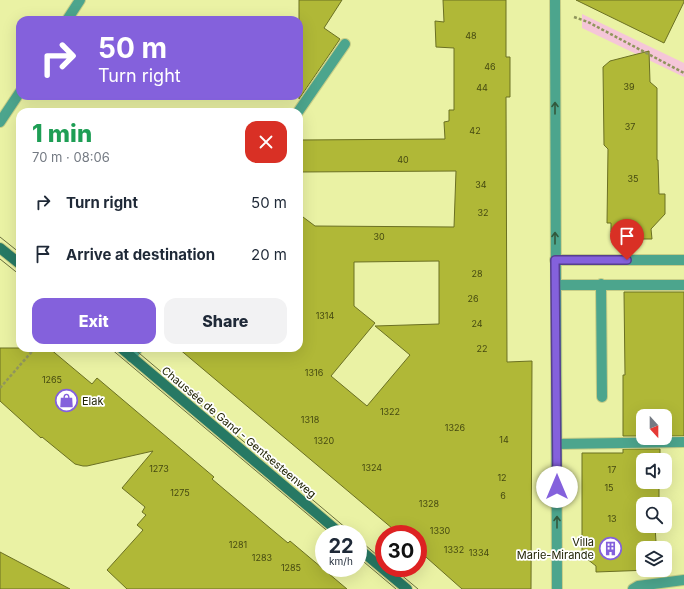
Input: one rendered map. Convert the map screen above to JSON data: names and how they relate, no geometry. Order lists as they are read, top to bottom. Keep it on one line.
{"streets":{"main road":["Chaussée de Gand - Gentsesteenweg"]},"places":{"shop":["Elak"],"building":["Villa Marie-Mirande"]},"house_numbers":["48","46","39","44","37","42","40","35","34","32","30","28","26","1314","24","22","1316","1265","1322","1318","1326","14","1320","1324","1273","17","12","15","1275","6","1328","13","1330","1281","1332","1334","1283","1285"],"north":"bottom","page":{"turn":["50 m","Turn right"],"heading":["1 min","70 m · 08:06"],"list":[{"name":"Turn right","value":"50 m"},{"name":"Arrive at destination","value":"20 m"}],"buttons":["Exit","Share"],"speed":"22 km/h","limit":"30"}}
